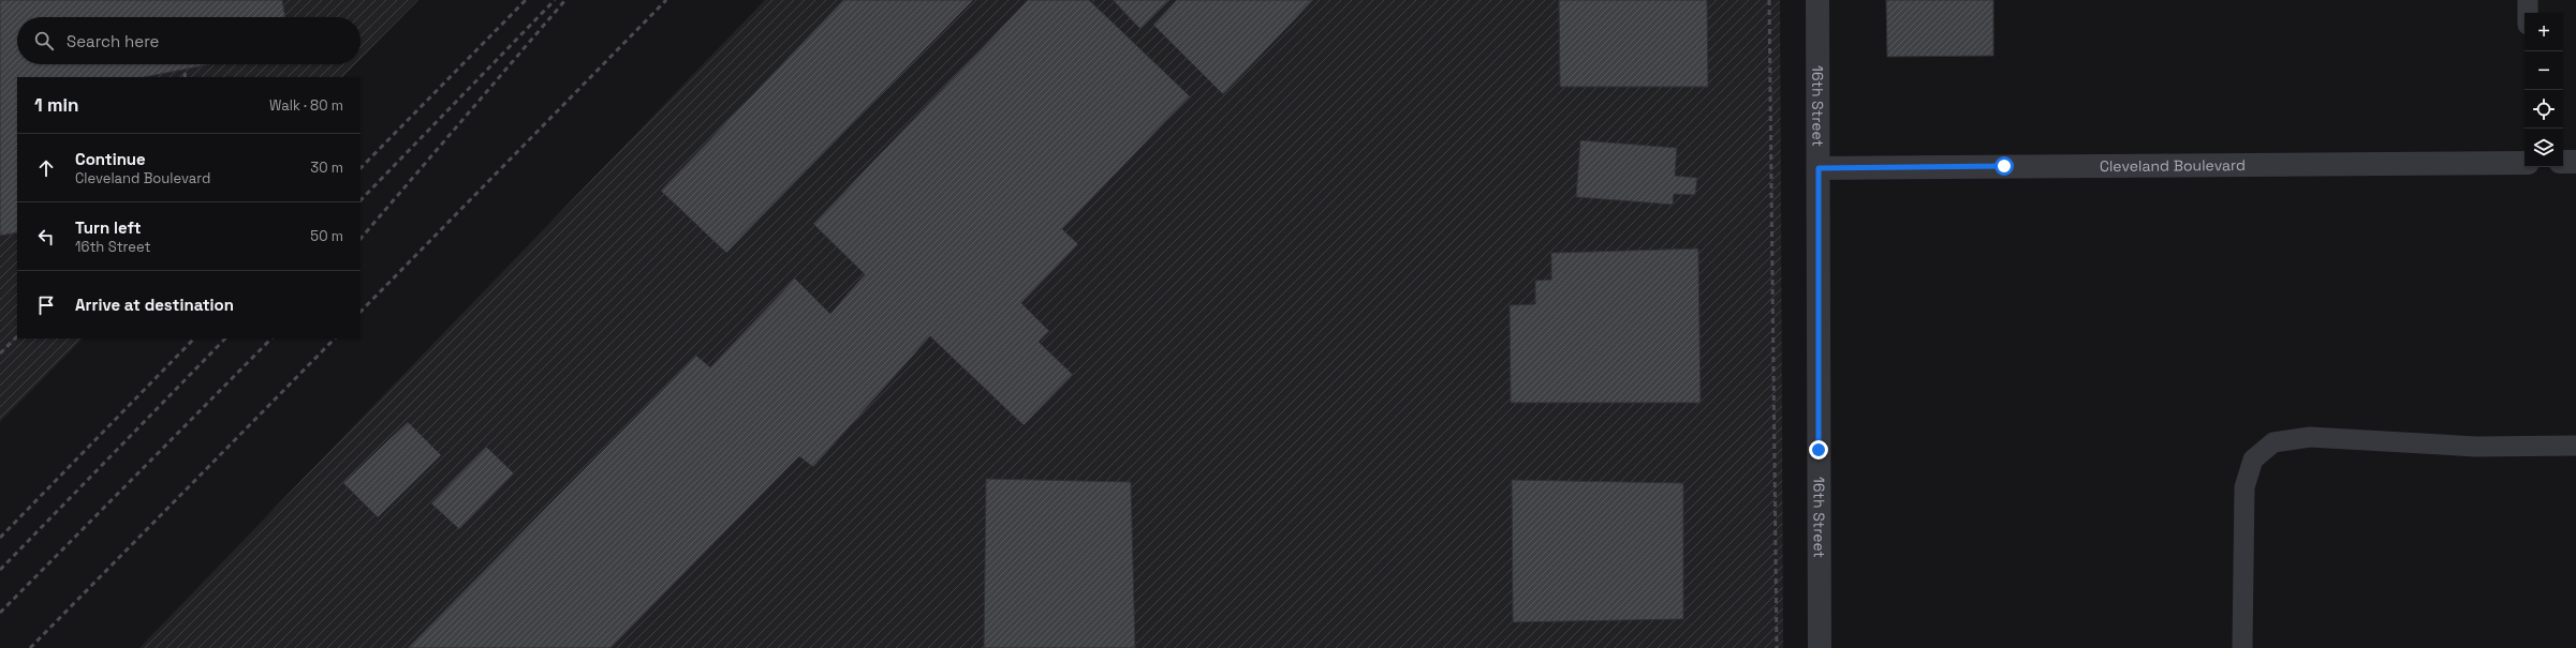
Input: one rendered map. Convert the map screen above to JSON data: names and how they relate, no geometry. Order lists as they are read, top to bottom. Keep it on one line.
{"streets":{"street":["16th Street","Cleveland Boulevard"]},"crossings":[["16th Street","Cleveland Boulevard"]],"page":{"map_buttons":["+","−"],"search":"Search here","heading":["1 min","Walk · 80 m"],"list":[["Continue","Cleveland Boulevard","30 m"],["Turn left","16th Street","50 m"],"Arrive at destination"]}}
